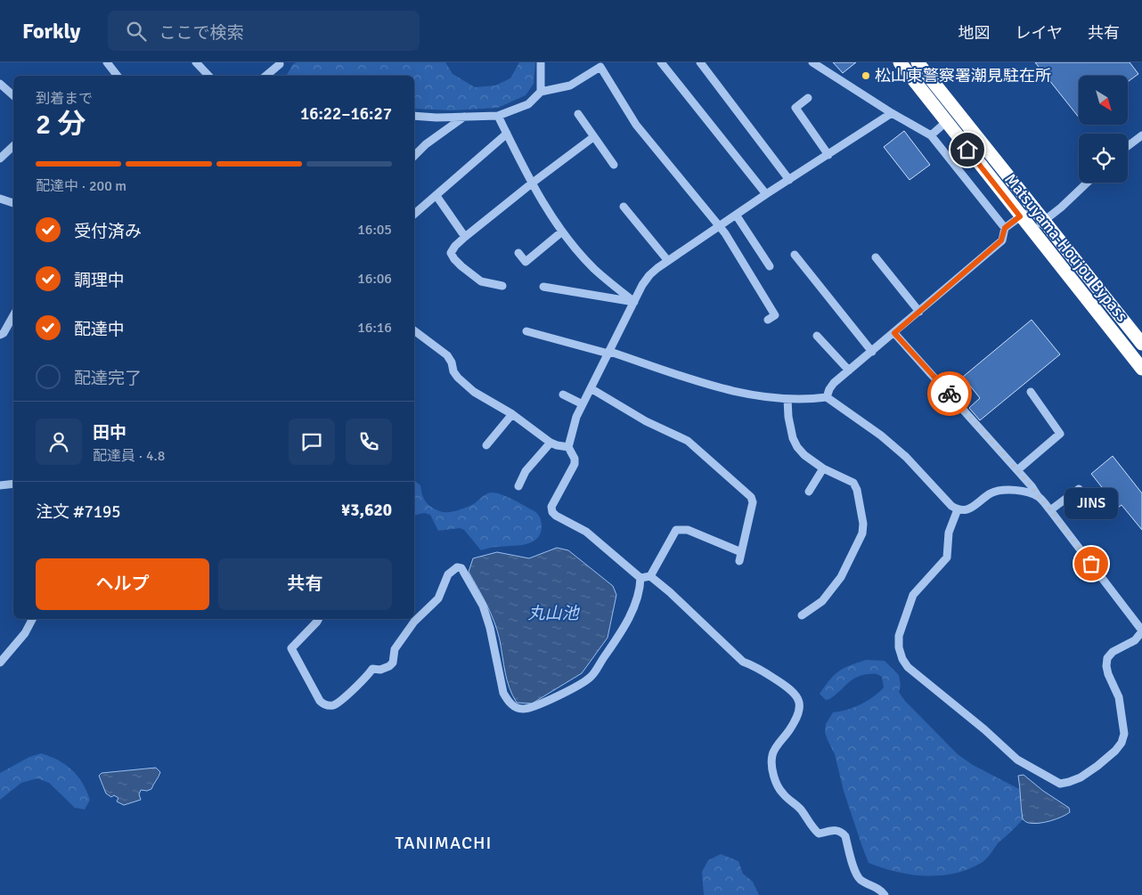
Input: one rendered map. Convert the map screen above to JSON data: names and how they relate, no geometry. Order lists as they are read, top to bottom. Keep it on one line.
{"streets":{"highway":["Matsuyama-Houjou Bypass"]},"districts":["TANIMACHI"],"water":["丸山池"],"places":["松山東警察署潮見駐在所","JINS"],"north":"bottom right","page":{"header":"Forkly","search":"ここで検索","nav":["地図","レイヤ","共有"],"heading":["2 分","到着まで","16:22–16:27"],"panel":["田中","配達員 · 4.8","注文 #7195","¥3,620"],"bar":"配達中 · 200 m","list":[["受付済み","16:05"],["調理中","16:06"],["配達中","16:16"],"配達完了"],"bubble":"JINS","buttons":["ヘルプ","共有"]}}
